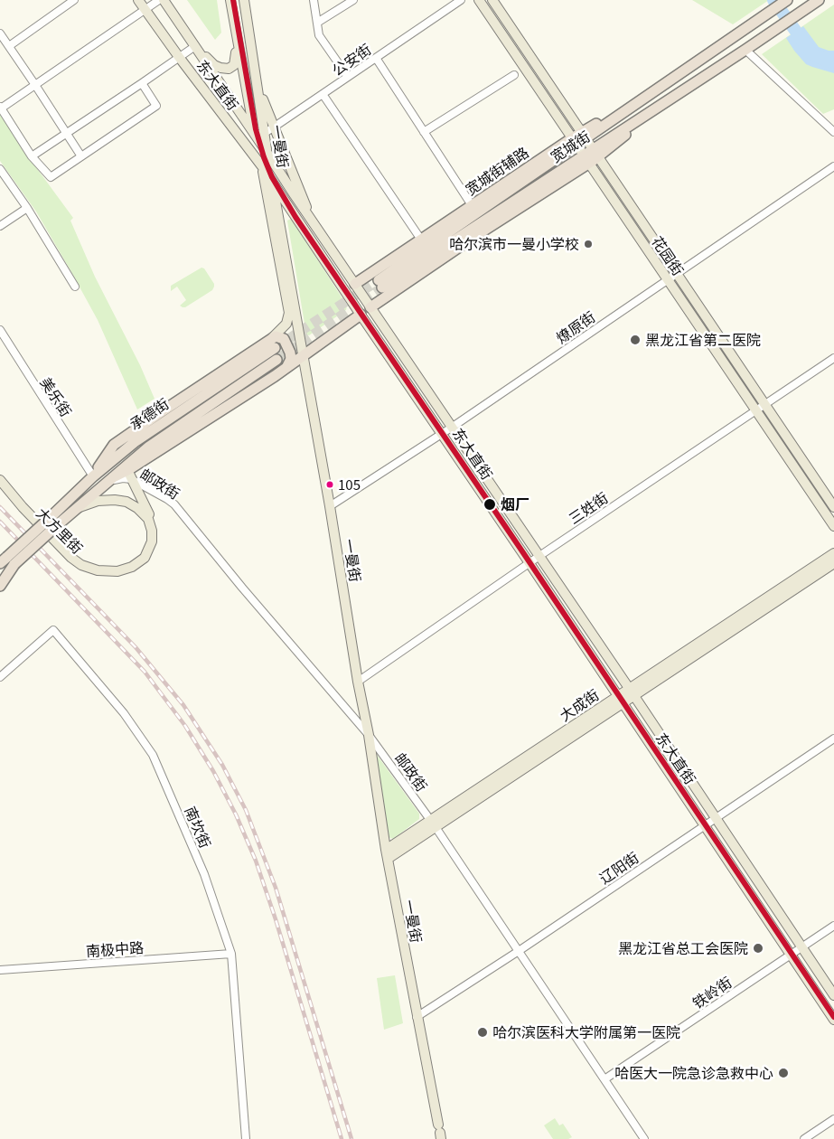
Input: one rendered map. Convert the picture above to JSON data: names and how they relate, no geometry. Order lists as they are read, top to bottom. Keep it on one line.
{"streets":{"highway":["宽城街","宽城街辅路","承德街"],"main road":["东大直街","一曼街","花园街","大方里街","大成街"],"street":["公安街","燎原街","美乐街","邮政街","三姓街","南坎街","辽阳街","南极中路","铁岭街"]},"crossings":[["公安街","东大直街"],["公安街","一曼街"],["东大直街","一曼街"],["东大直街","宽城街辅路"],["东大直街","燎原街"],["东大直街","三姓街"],["东大直街","大成街"],["东大直街","辽阳街"],["东大直街","铁岭街"],["一曼街","燎原街"],["一曼街","邮政街"],["一曼街","三姓街"],["一曼街","大成街"],["一曼街","辽阳街"],["宽城街","宽城街辅路"],["宽城街","花园街"],["宽城街辅路","花园街"],["花园街","燎原街"],["花园街","三姓街"],["美乐街","承德街"],["承德街","邮政街"],["承德街","大方里街"],["邮政街","大方里街"],["邮政街","大成街"],["邮政街","辽阳街"],["邮政街","铁岭街"],["南坎街","南极中路"]],"places":["哈尔滨市一曼小学校","黑龙江省第二医院","105","烟厂","黑龙江省总工会医院","哈尔滨医科大学附属第一医院","哈医大一院急诊急救中心"]}
